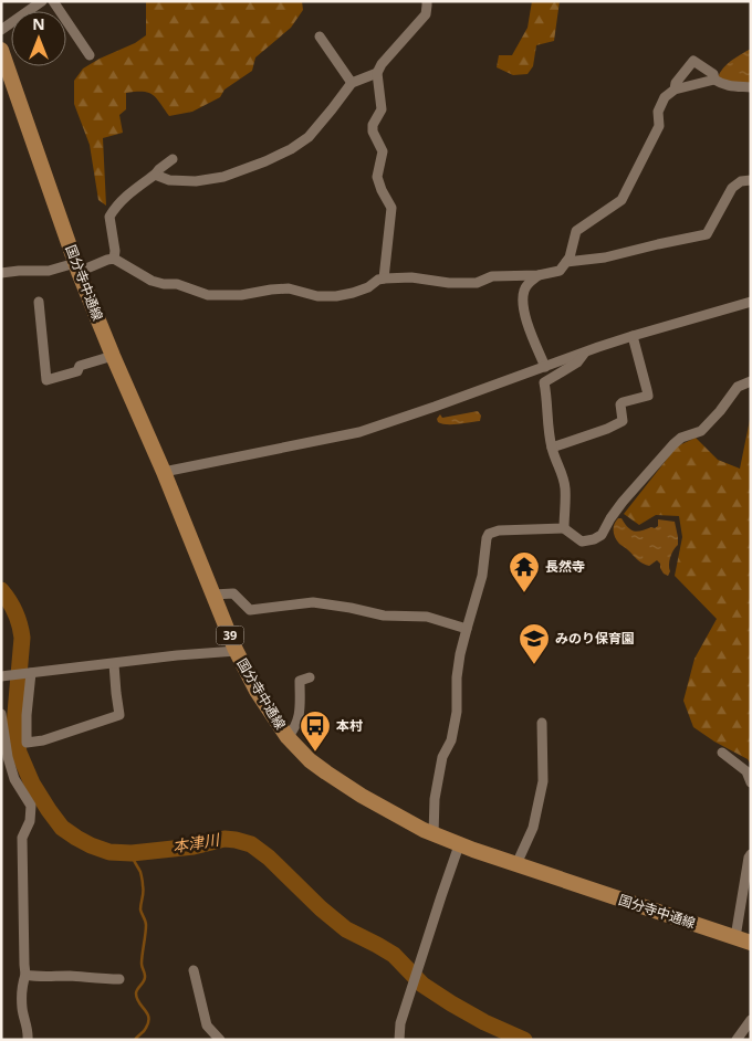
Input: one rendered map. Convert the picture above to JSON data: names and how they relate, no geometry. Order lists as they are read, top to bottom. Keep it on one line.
{"streets":{"main road":["国分寺中通線","39"]},"water":["本津川"],"places":{"temple":["長然寺"],"school or university":["みのり保育園"],"bus stop":["本村"]},"north":"top"}
